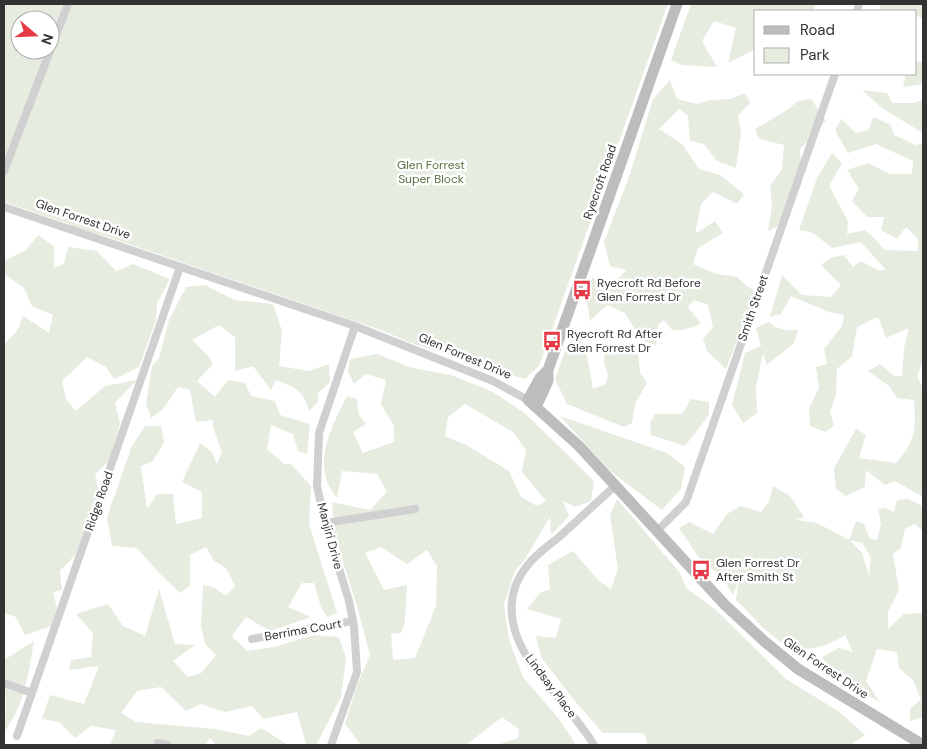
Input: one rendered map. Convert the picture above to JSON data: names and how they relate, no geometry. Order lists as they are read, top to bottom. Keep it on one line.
{"streets":{"street":["Ryecroft Road","Glen Forrest Drive","Smith Street","Ridge Road","Manjiri Drive","Berrima Court","Lindsay Place"]},"crossings":[["Ryecroft Road","Glen Forrest Drive"],["Glen Forrest Drive","Smith Street"],["Glen Forrest Drive","Ridge Road"],["Glen Forrest Drive","Manjiri Drive"],["Glen Forrest Drive","Lindsay Place"],["Manjiri Drive","Berrima Court"]],"parks":["Glen Forrest Super Block"],"places":{"bus stop":["Ryecroft Rd Before Glen Forrest Dr","Ryecroft Rd After Glen Forrest Dr","Glen Forrest Dr After Smith St"]},"legend":["Road","Park"],"north":"right"}
